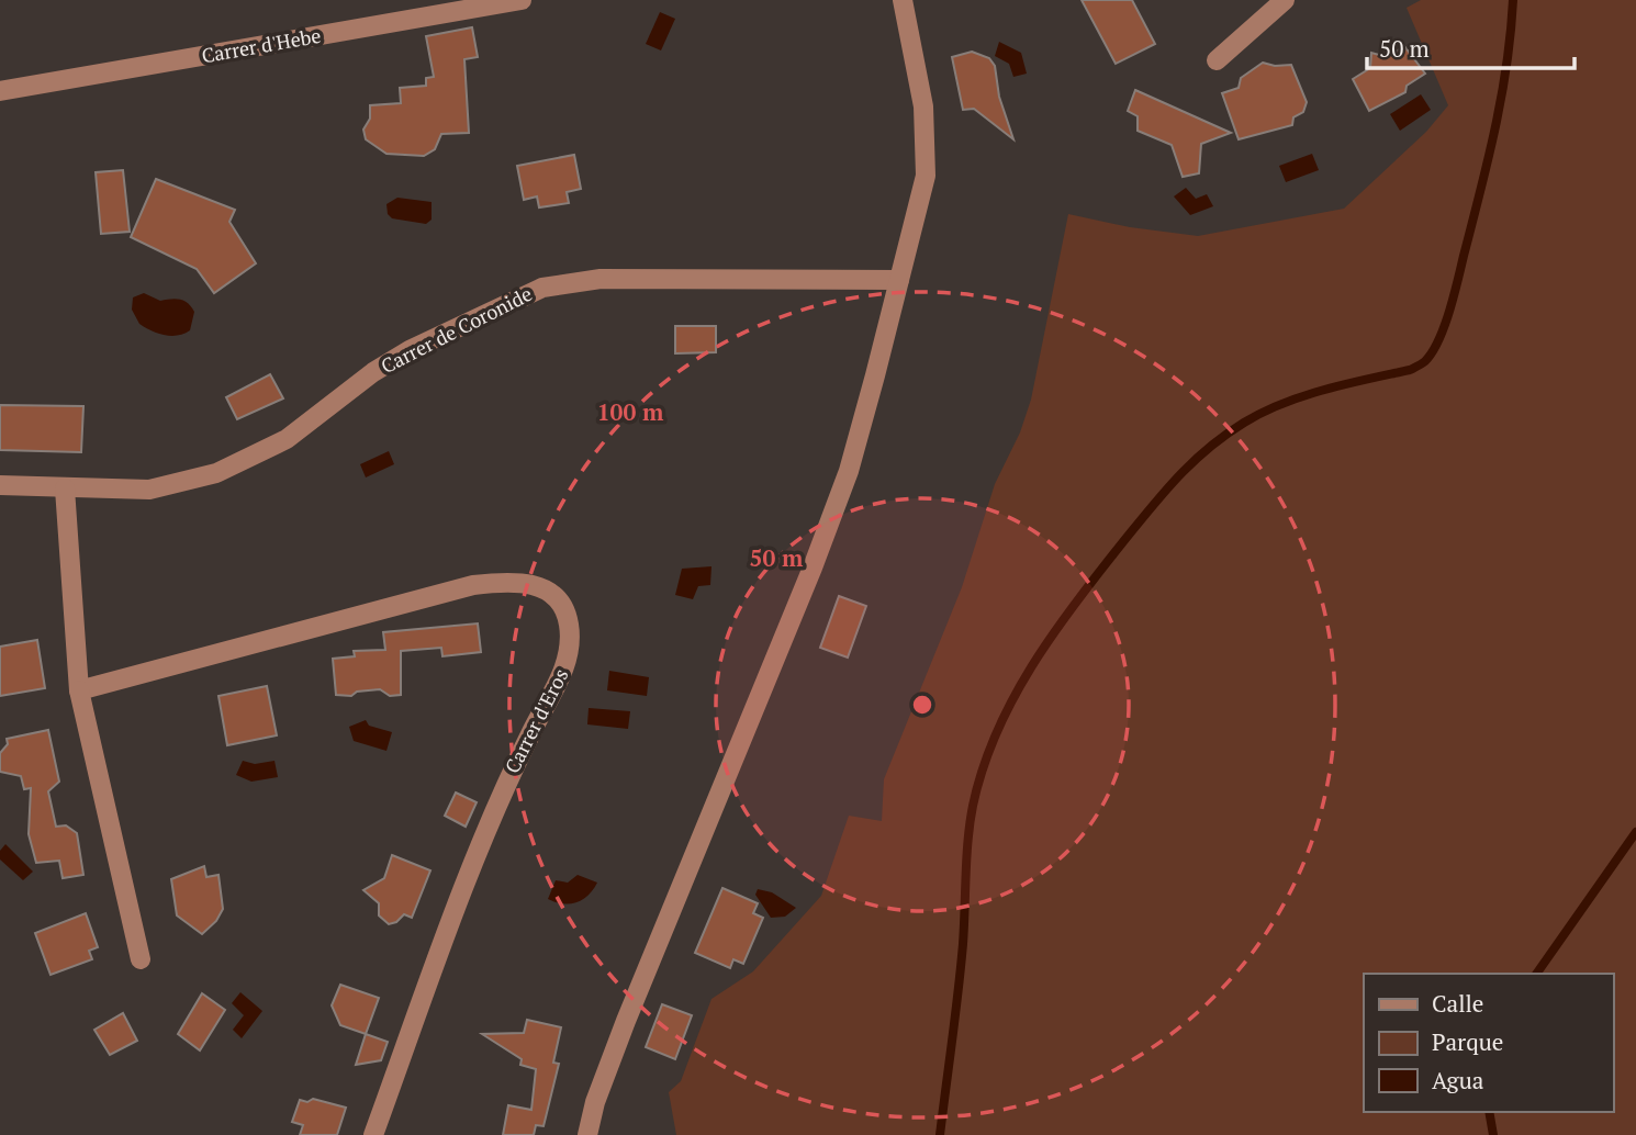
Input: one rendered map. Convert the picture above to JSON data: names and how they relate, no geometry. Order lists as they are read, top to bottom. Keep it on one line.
{"streets":{"street":["Carrer d'Hebe","Carrer de Coronide","Carrer d'Eros"]},"legend":["Calle","Parque","Agua"],"scale_bar":"50 m","rings":["100 m","50 m"]}
